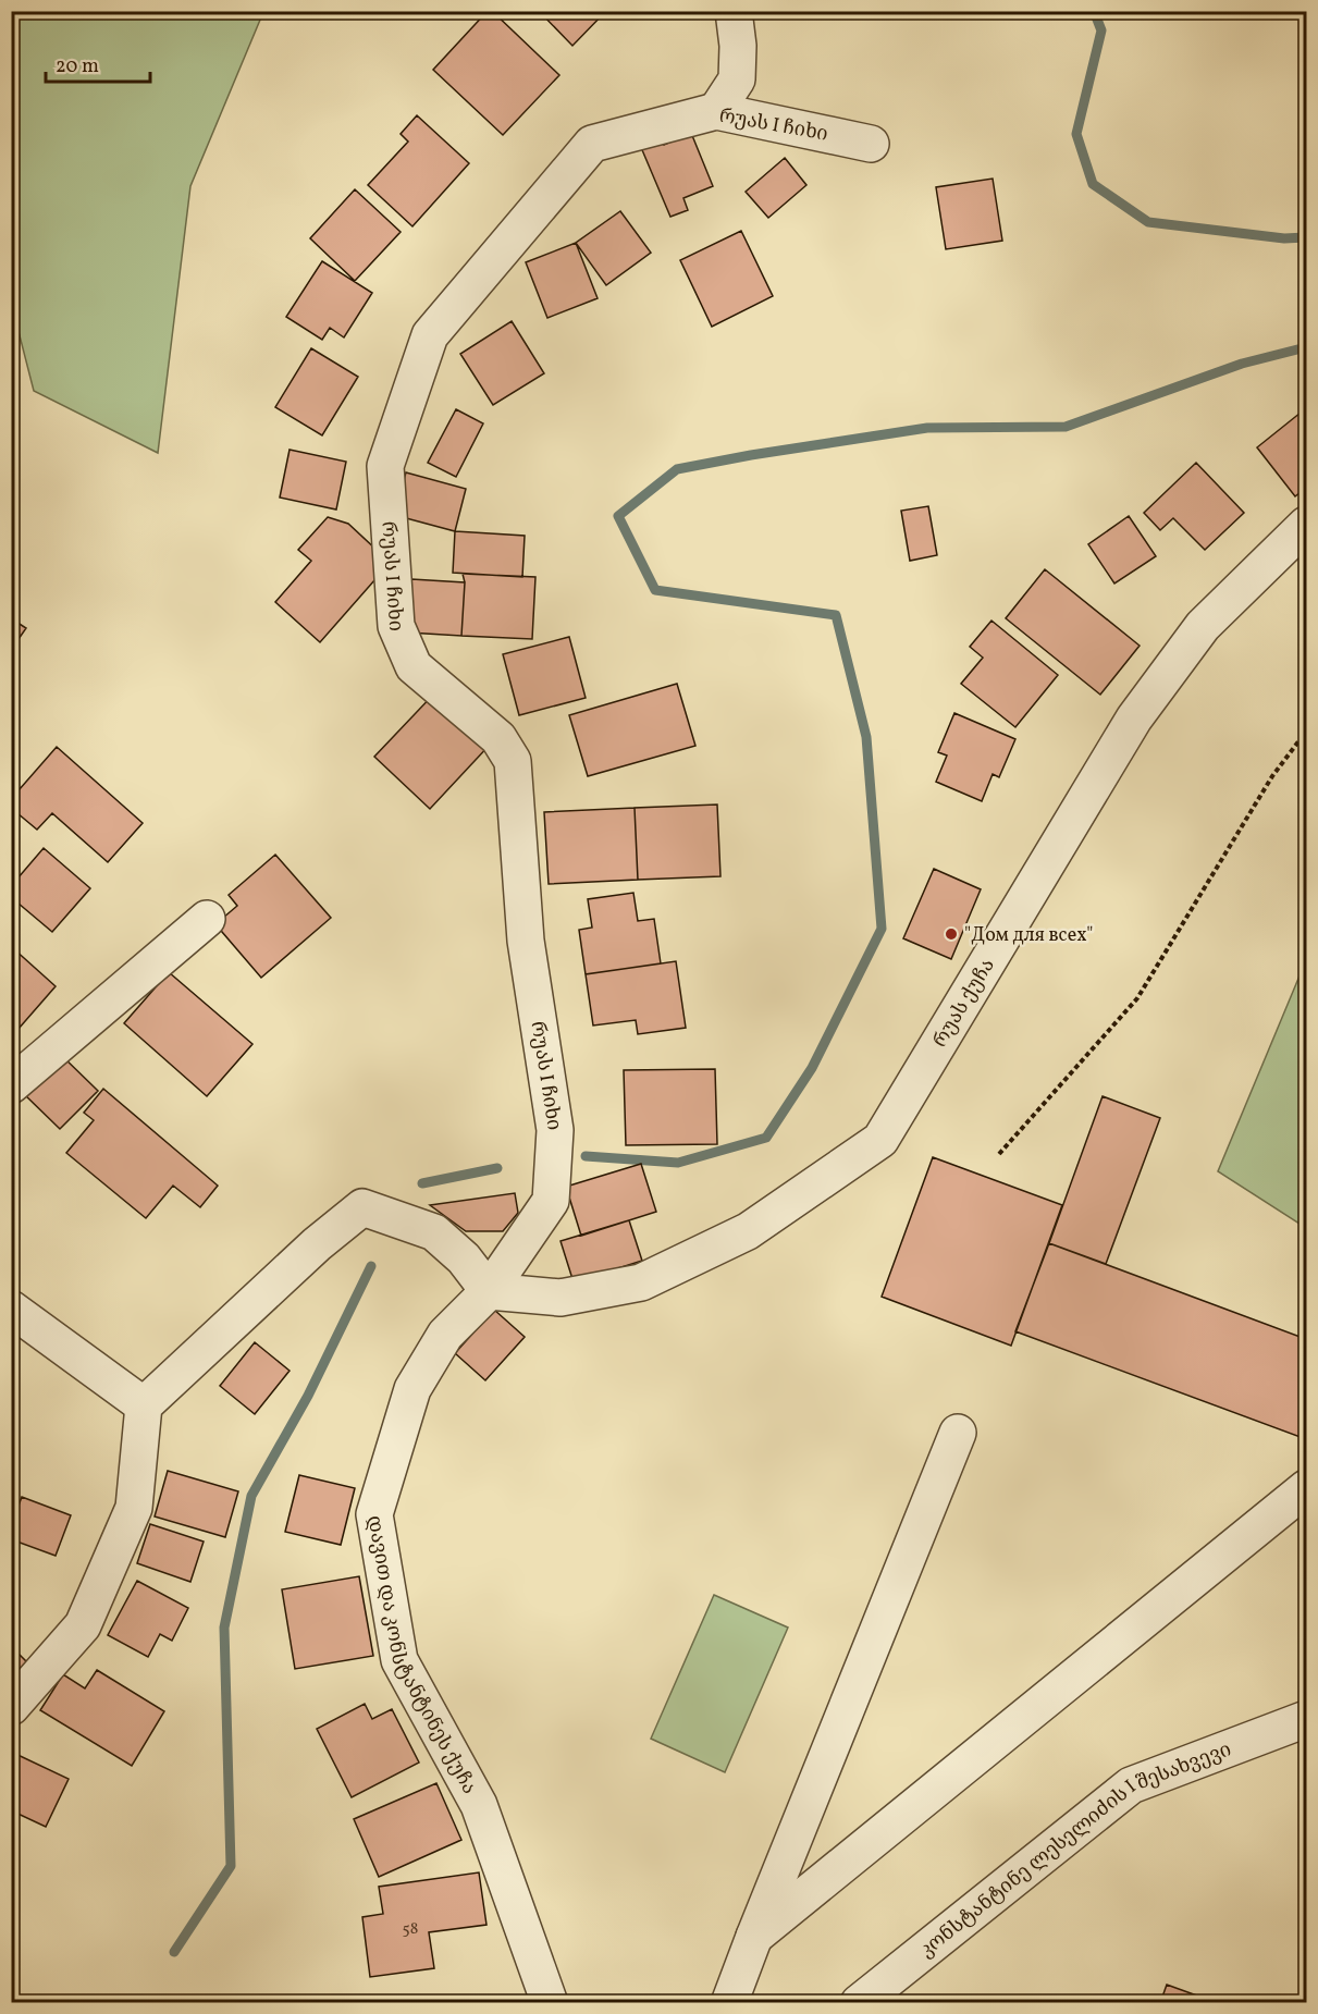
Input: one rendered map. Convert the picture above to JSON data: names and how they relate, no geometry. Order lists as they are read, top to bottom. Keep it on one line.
{"streets":{"street":["რუას I ჩიხი","რუას ქუჩა","დავით და კონსტანტინეს ქუჩა","კონსტანტინე ლესელიძის I შესახვევი"]},"crossings":[["რუას I ჩიხი","რუას ქუჩა"],["რუას I ჩიხი","დავით და კონსტანტინეს ქუჩა"],["რუას ქუჩა","დავით და კონსტანტინეს ქუჩა"]],"places":["\"Дом для всех\""],"house_numbers":["58"],"scale_bar":"20 m"}
